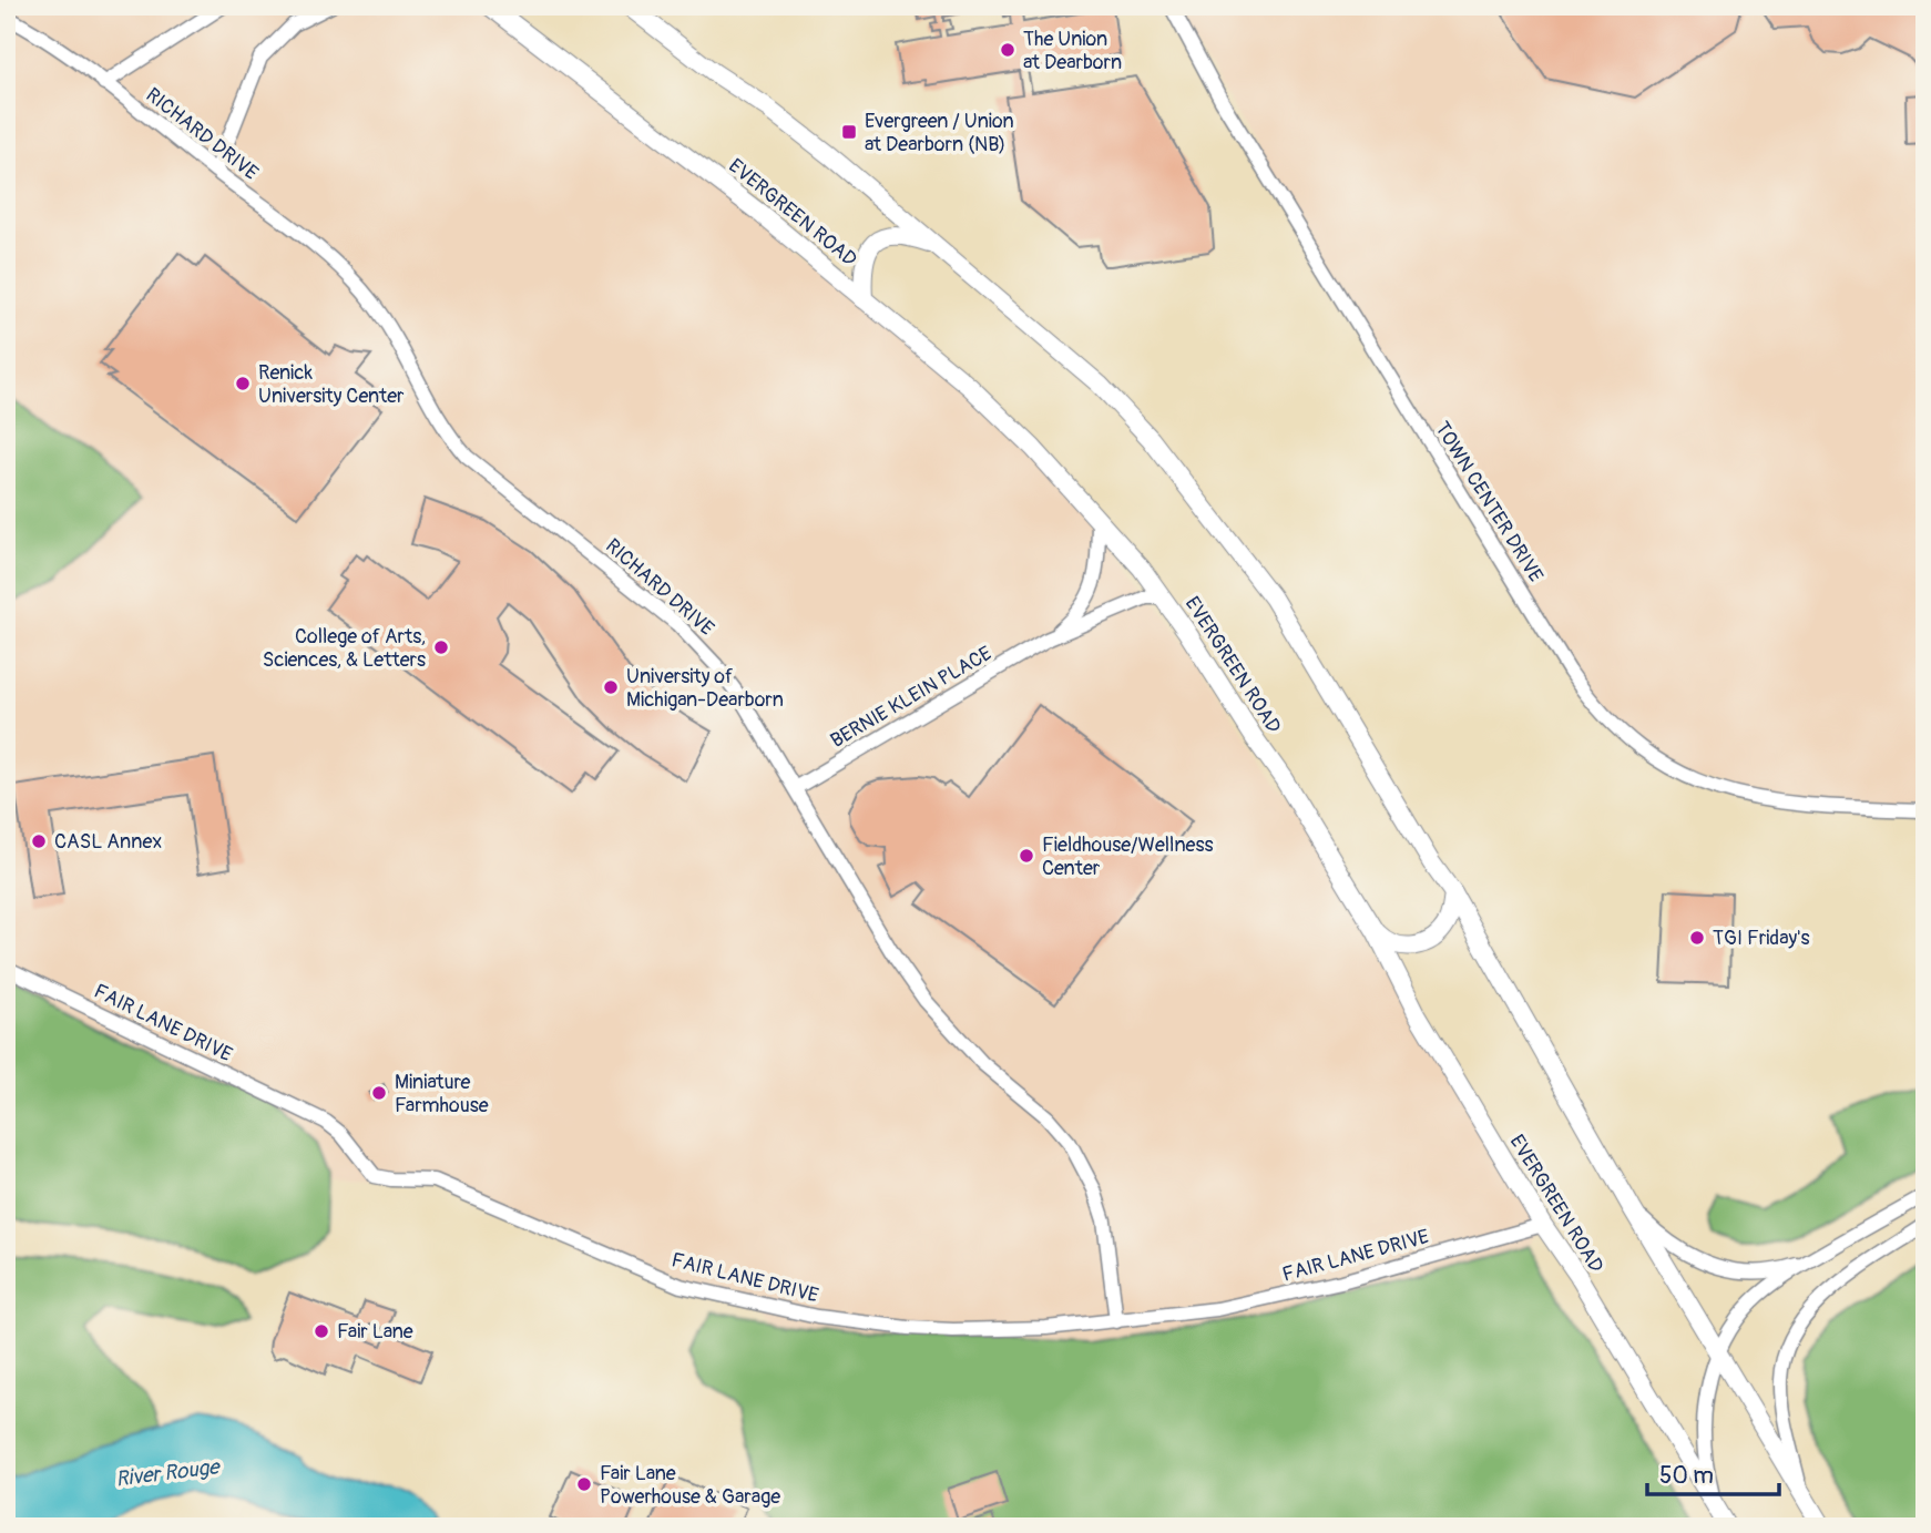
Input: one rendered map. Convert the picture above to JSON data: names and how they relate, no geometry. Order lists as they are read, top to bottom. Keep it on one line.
{"streets":{"street":["RICHARD DRIVE","EVERGREEN ROAD","TOWN CENTER DRIVE","BERNIE KLEIN PLACE","FAIR LANE DRIVE"]},"crossings":[["RICHARD DRIVE","BERNIE KLEIN PLACE"],["RICHARD DRIVE","FAIR LANE DRIVE"],["EVERGREEN ROAD","BERNIE KLEIN PLACE"],["EVERGREEN ROAD","FAIR LANE DRIVE"]],"water":["River Rouge"],"places":{"other":["The Union at Dearborn","Renick University Center","College of Arts, Sciences, & Letters","University of Michigan-Dearborn","CASL Annex","Fieldhouse/Wellness Center","TGI Friday's","Miniature Farmhouse","Fair Lane","Fair Lane Powerhouse & Garage"],"transit":["Evergreen / Union at Dearborn (NB)"]},"scale_bar":"50 m"}
